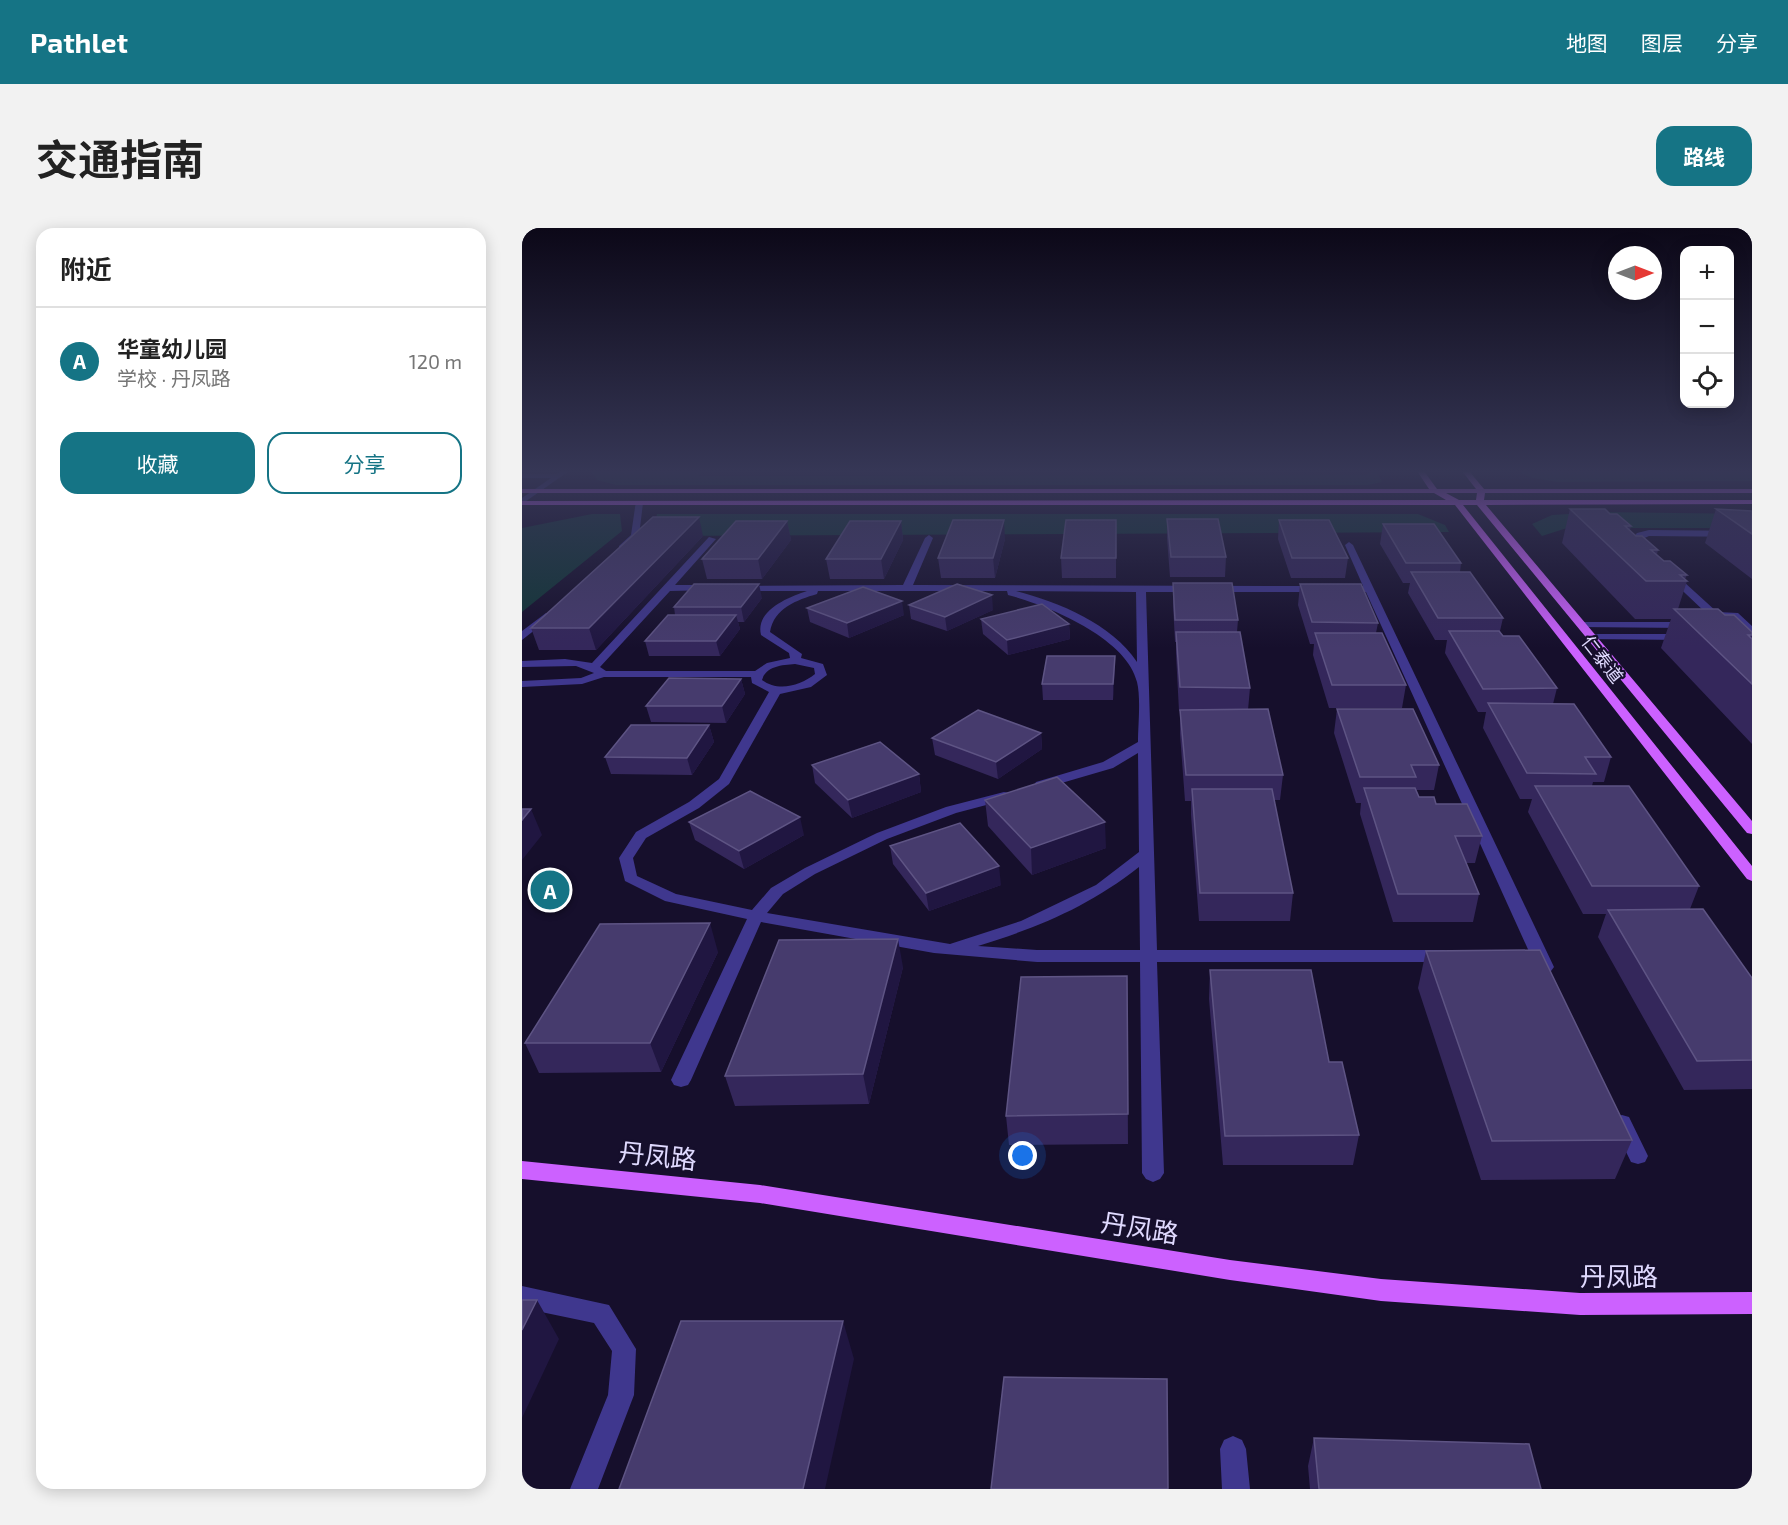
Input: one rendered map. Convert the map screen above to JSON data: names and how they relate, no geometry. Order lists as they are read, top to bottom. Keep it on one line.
{"streets":{"main road":["仁泰道","丹凤路"]},"north":"right","page":{"header":"Pathlet","nav":["地图","图层","分享"],"title":"交通指南","buttons":["路线",["收藏","分享"]],"heading":"附近","map_buttons":["+","−"],"list":[{"mark":"A","name":"华童幼儿园","note":"学校 · 丹凤路","value":"120 m"}],"pins":"A"}}
